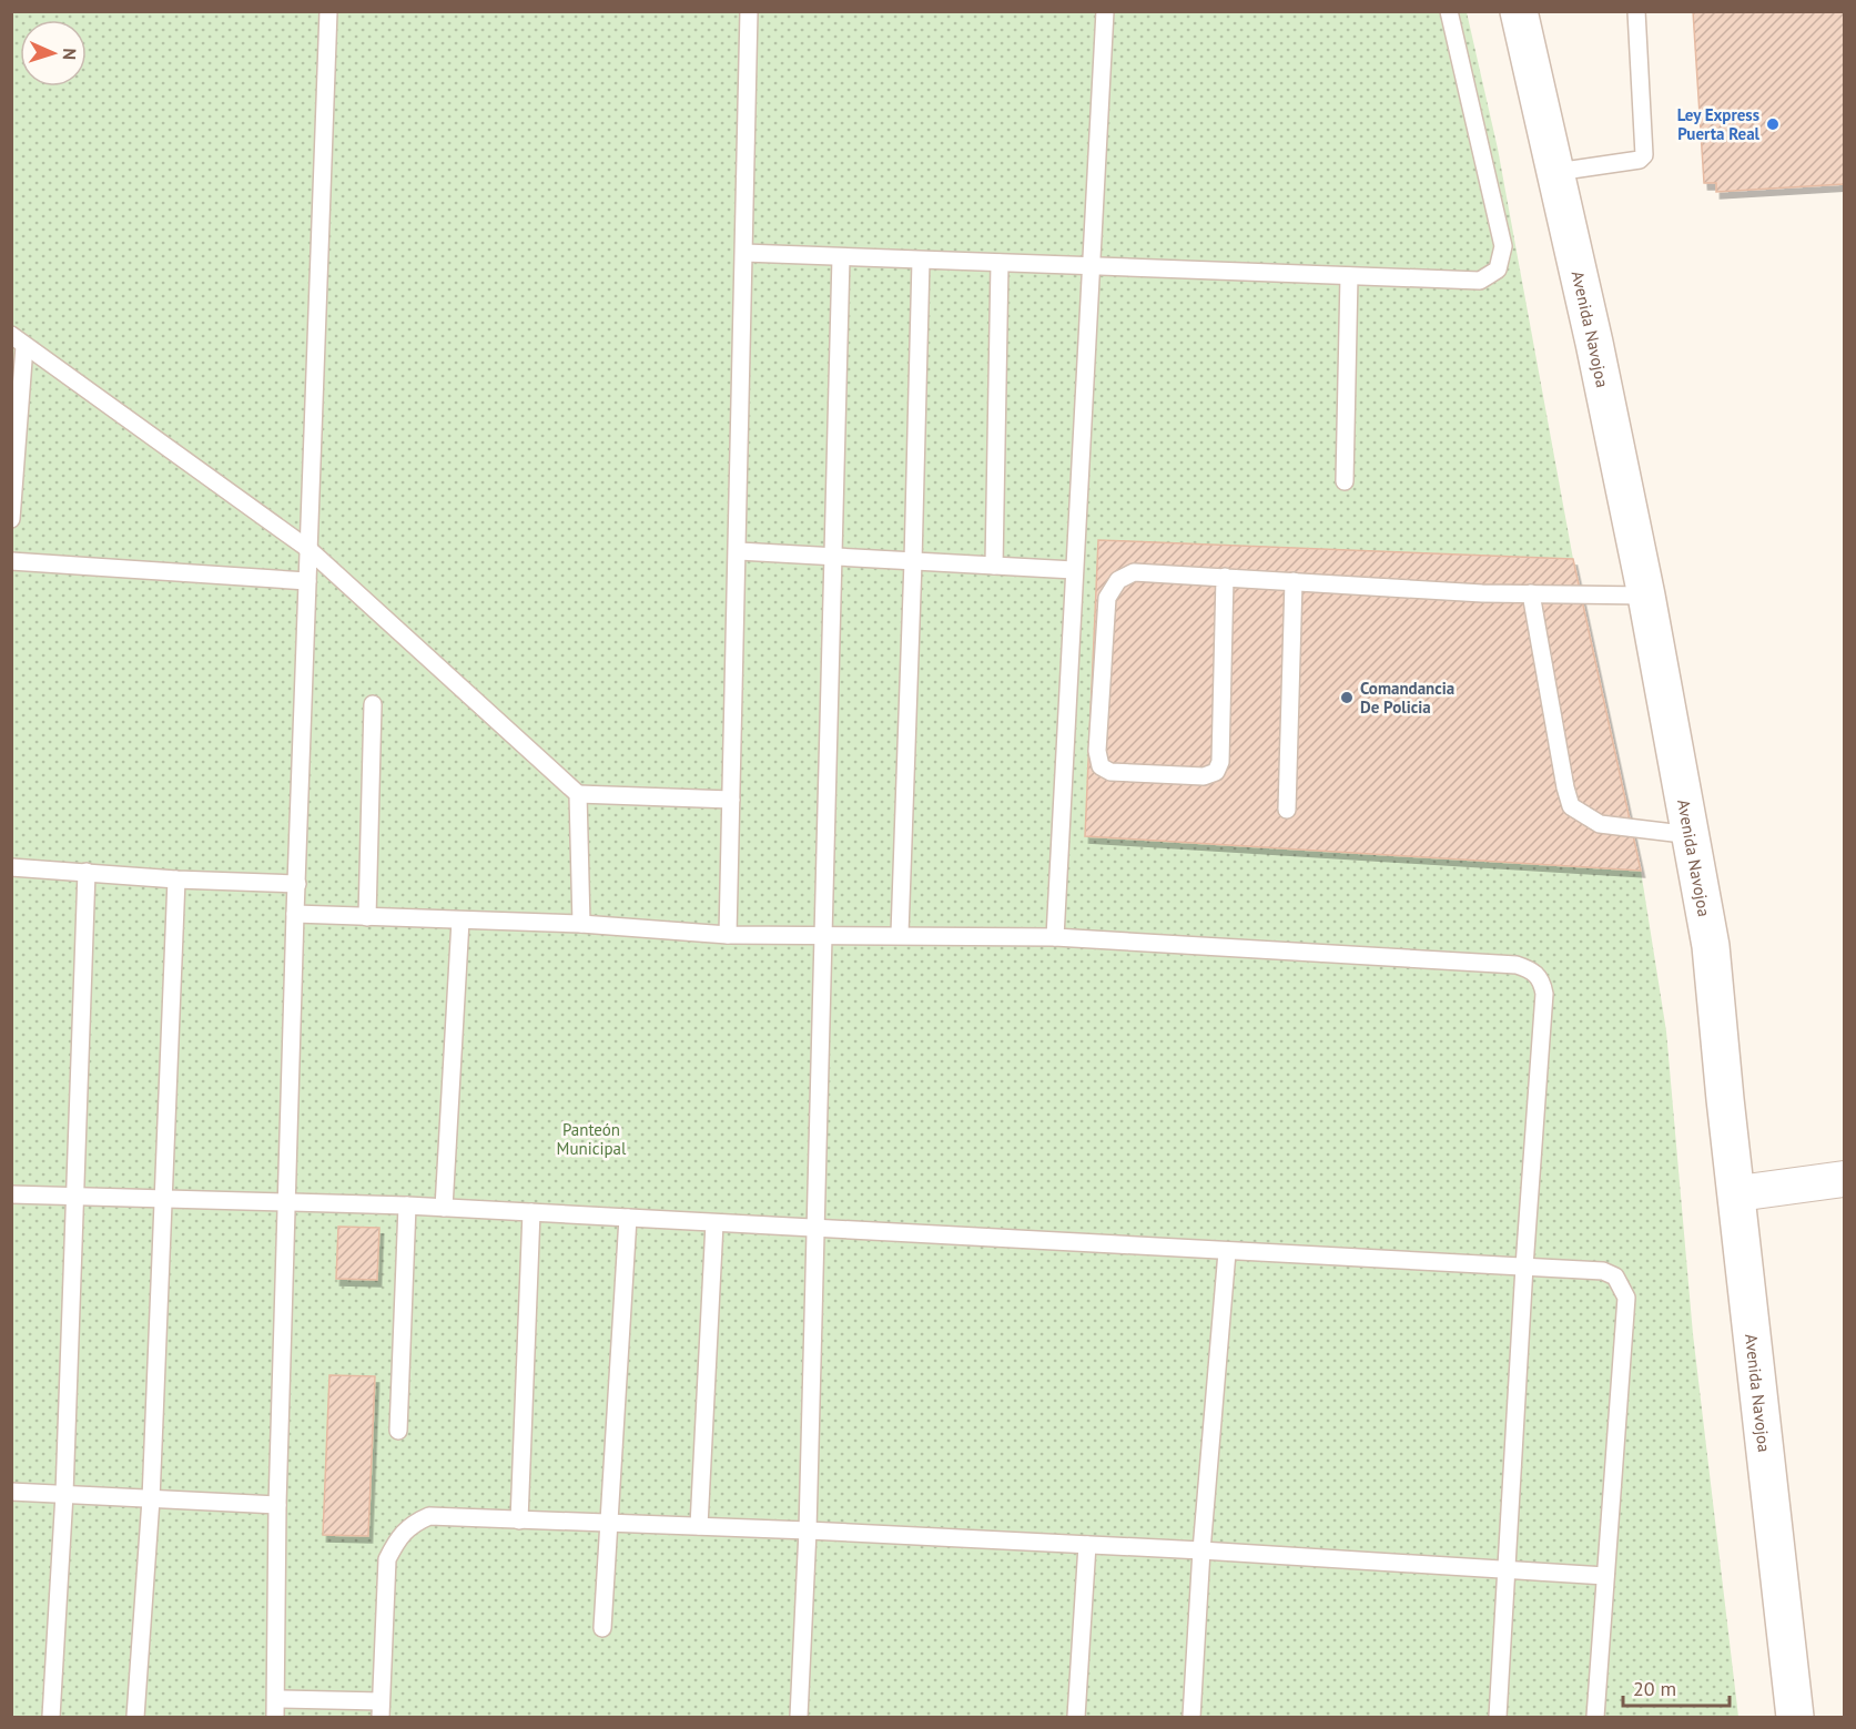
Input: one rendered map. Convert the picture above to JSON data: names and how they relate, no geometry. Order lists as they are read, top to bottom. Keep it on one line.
{"streets":{"street":["Avenida Navojoa"]},"parks":["Panteón Municipal"],"places":["Ley Express Puerta Real","Comandancia De Policia"],"scale_bar":"20 m","north":"right"}
